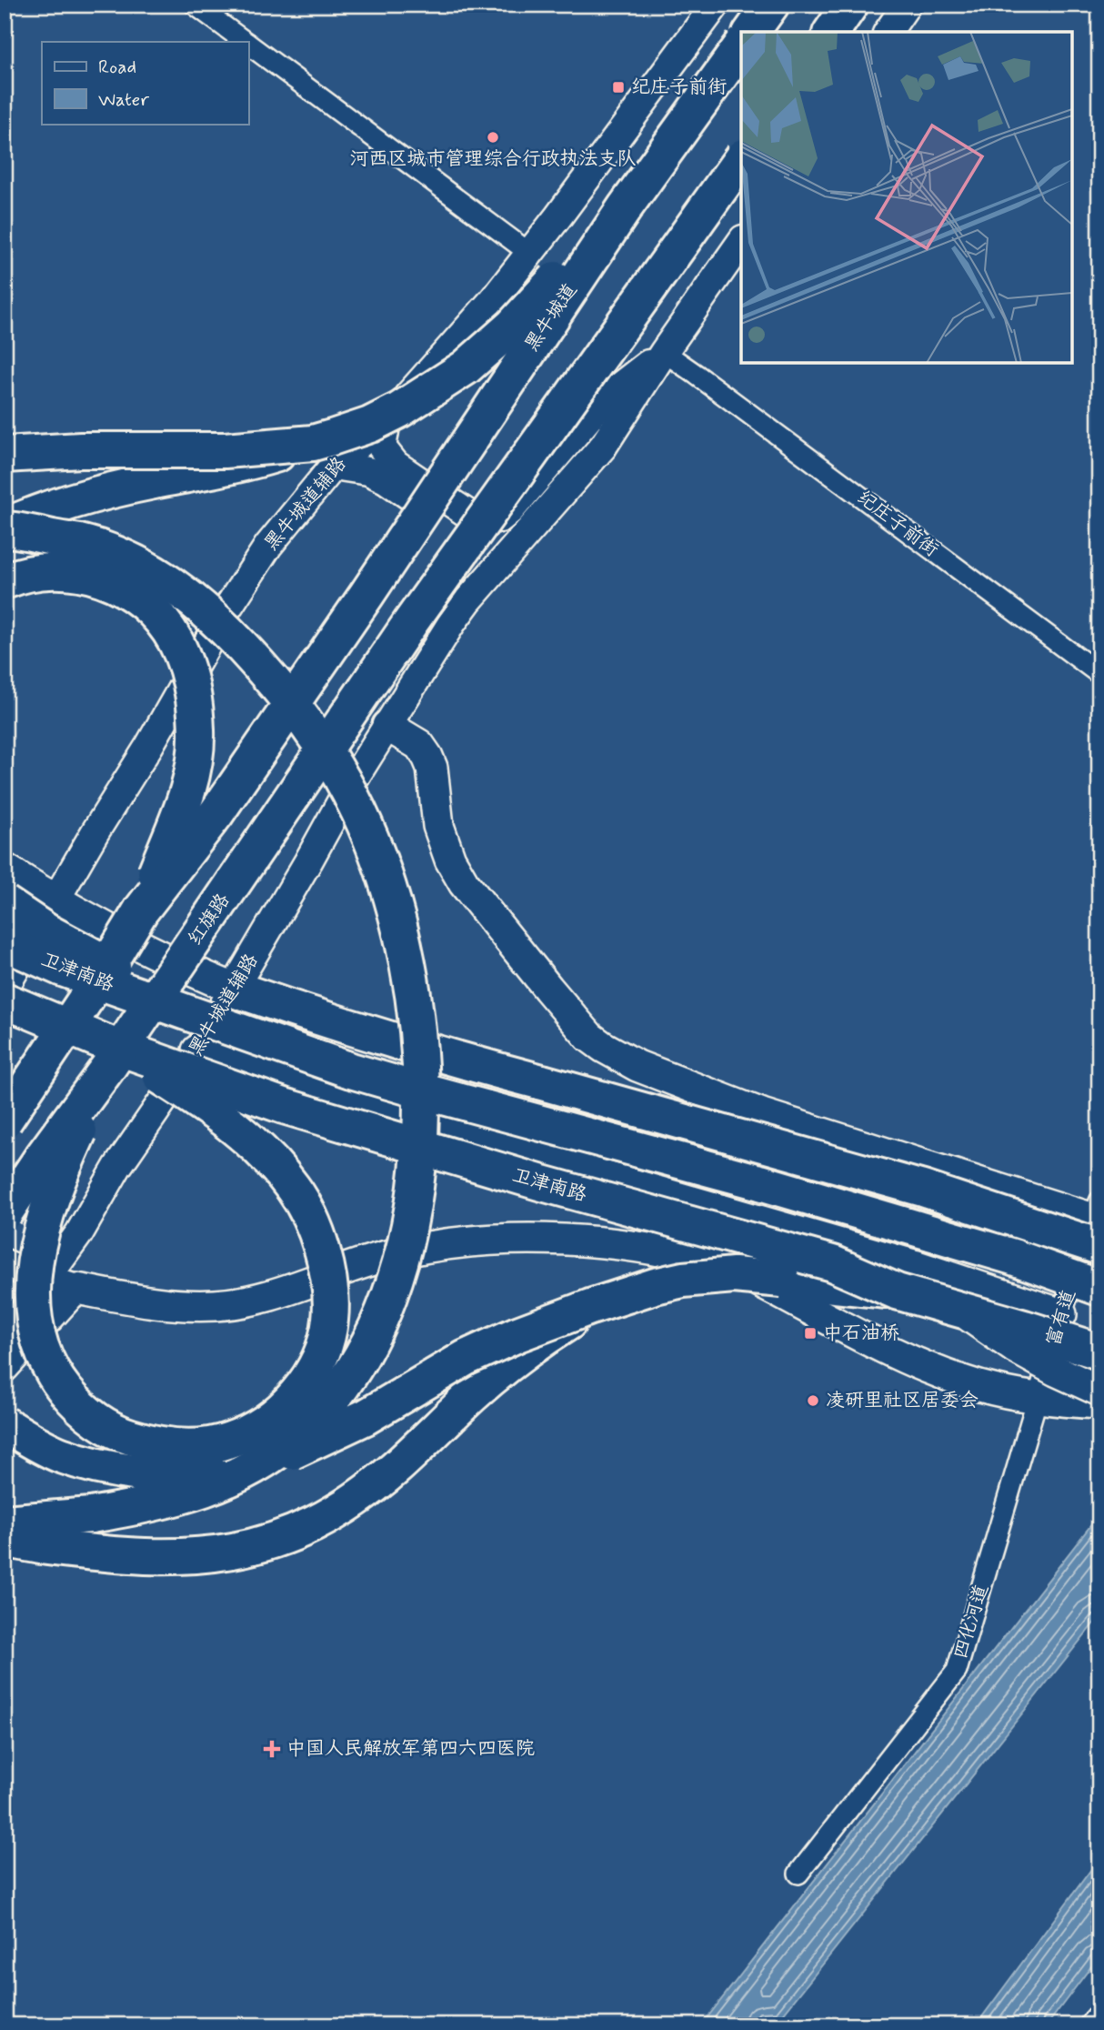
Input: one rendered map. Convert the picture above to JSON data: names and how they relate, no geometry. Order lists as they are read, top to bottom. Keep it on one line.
{"streets":{"highway":["黑牛城道","红旗路","卫津南路"],"main road":["黑牛城道辅路"],"street":["纪庄子前街","富有道","四化河道"]},"crossings":[["黑牛城道辅路","纪庄子前街"],["黑牛城道辅路","卫津南路"],["红旗路","卫津南路"],["富有道","四化河道"]],"places":{"transit":["纪庄子前街","中石油桥"],"other":["河西区城市管理综合行政执法支队","凌研里社区居委会"],"health":["中国人民解放军第四六四医院"]},"legend":["Road","Water"]}
